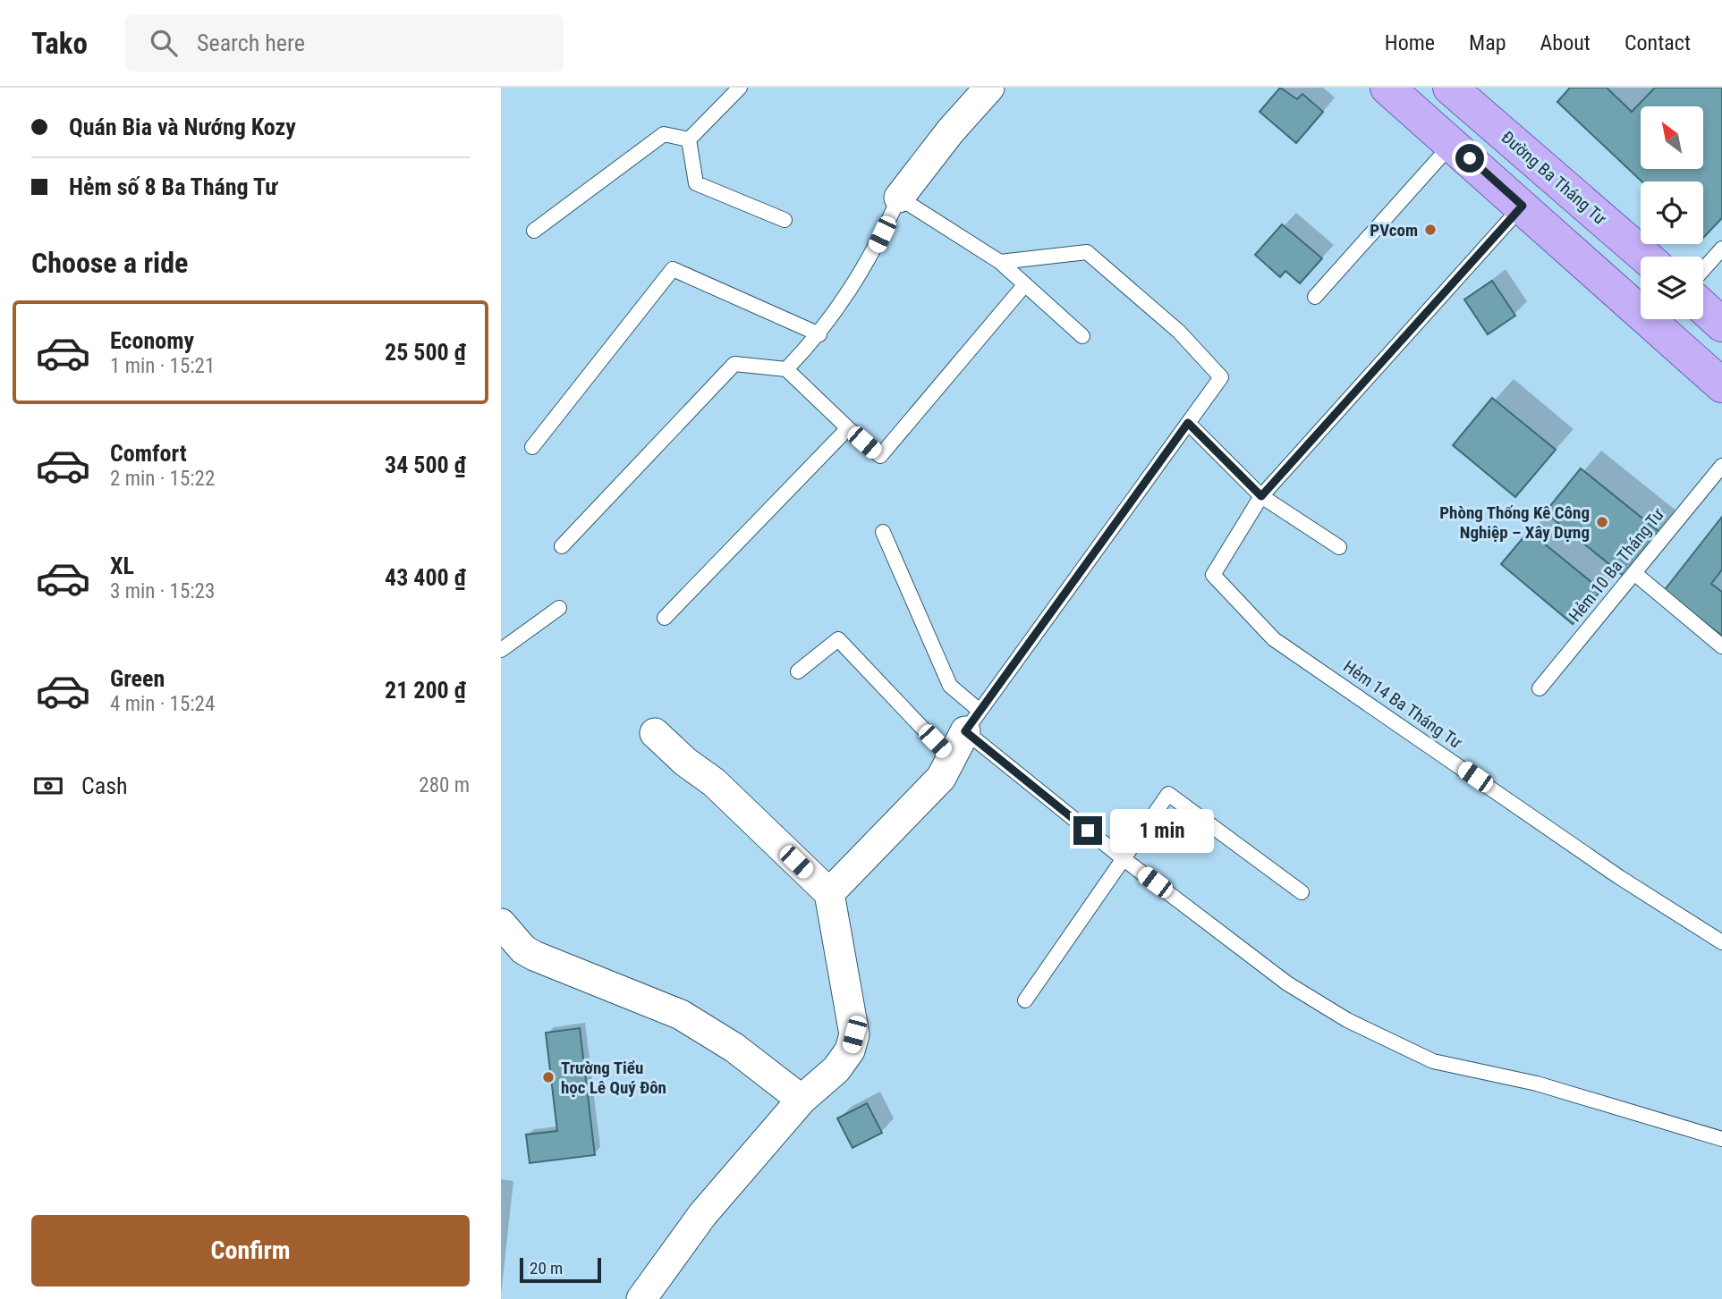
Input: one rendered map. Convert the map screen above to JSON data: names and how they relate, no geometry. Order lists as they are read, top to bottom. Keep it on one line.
{"streets":{"main road":["Đường Ba Tháng Tư"],"lane":["Hẻm 10 Ba Tháng Tư","Hẻm 14 Ba Tháng Tư"]},"places":["PVcom","Phòng Thống Kê Công Nghiệp – Xây Dựng","Trường Tiểu học Lê Quý Đôn"],"scale_bar":"20 m","north":"top left","page":{"header":"Tako","search":"Search here","nav":["Home","Map","About","Contact"],"banner":["Quán Bia và Nướng Kozy","Hẻm số 8 Ba Tháng Tư"],"heading":"Choose a ride","list":[{"name":"Economy","note":"1 min · 15:21","value":"25 500 ₫"},{"name":"Comfort","note":"2 min · 15:22","value":"34 500 ₫"},{"name":"XL","note":"3 min · 15:23","value":"43 400 ₫"},{"name":"Green","note":"4 min · 15:24","value":"21 200 ₫"}],"pay":["Cash","280 m"],"bubble":"1 min","buttons":"Confirm","scale":"20 m"}}
